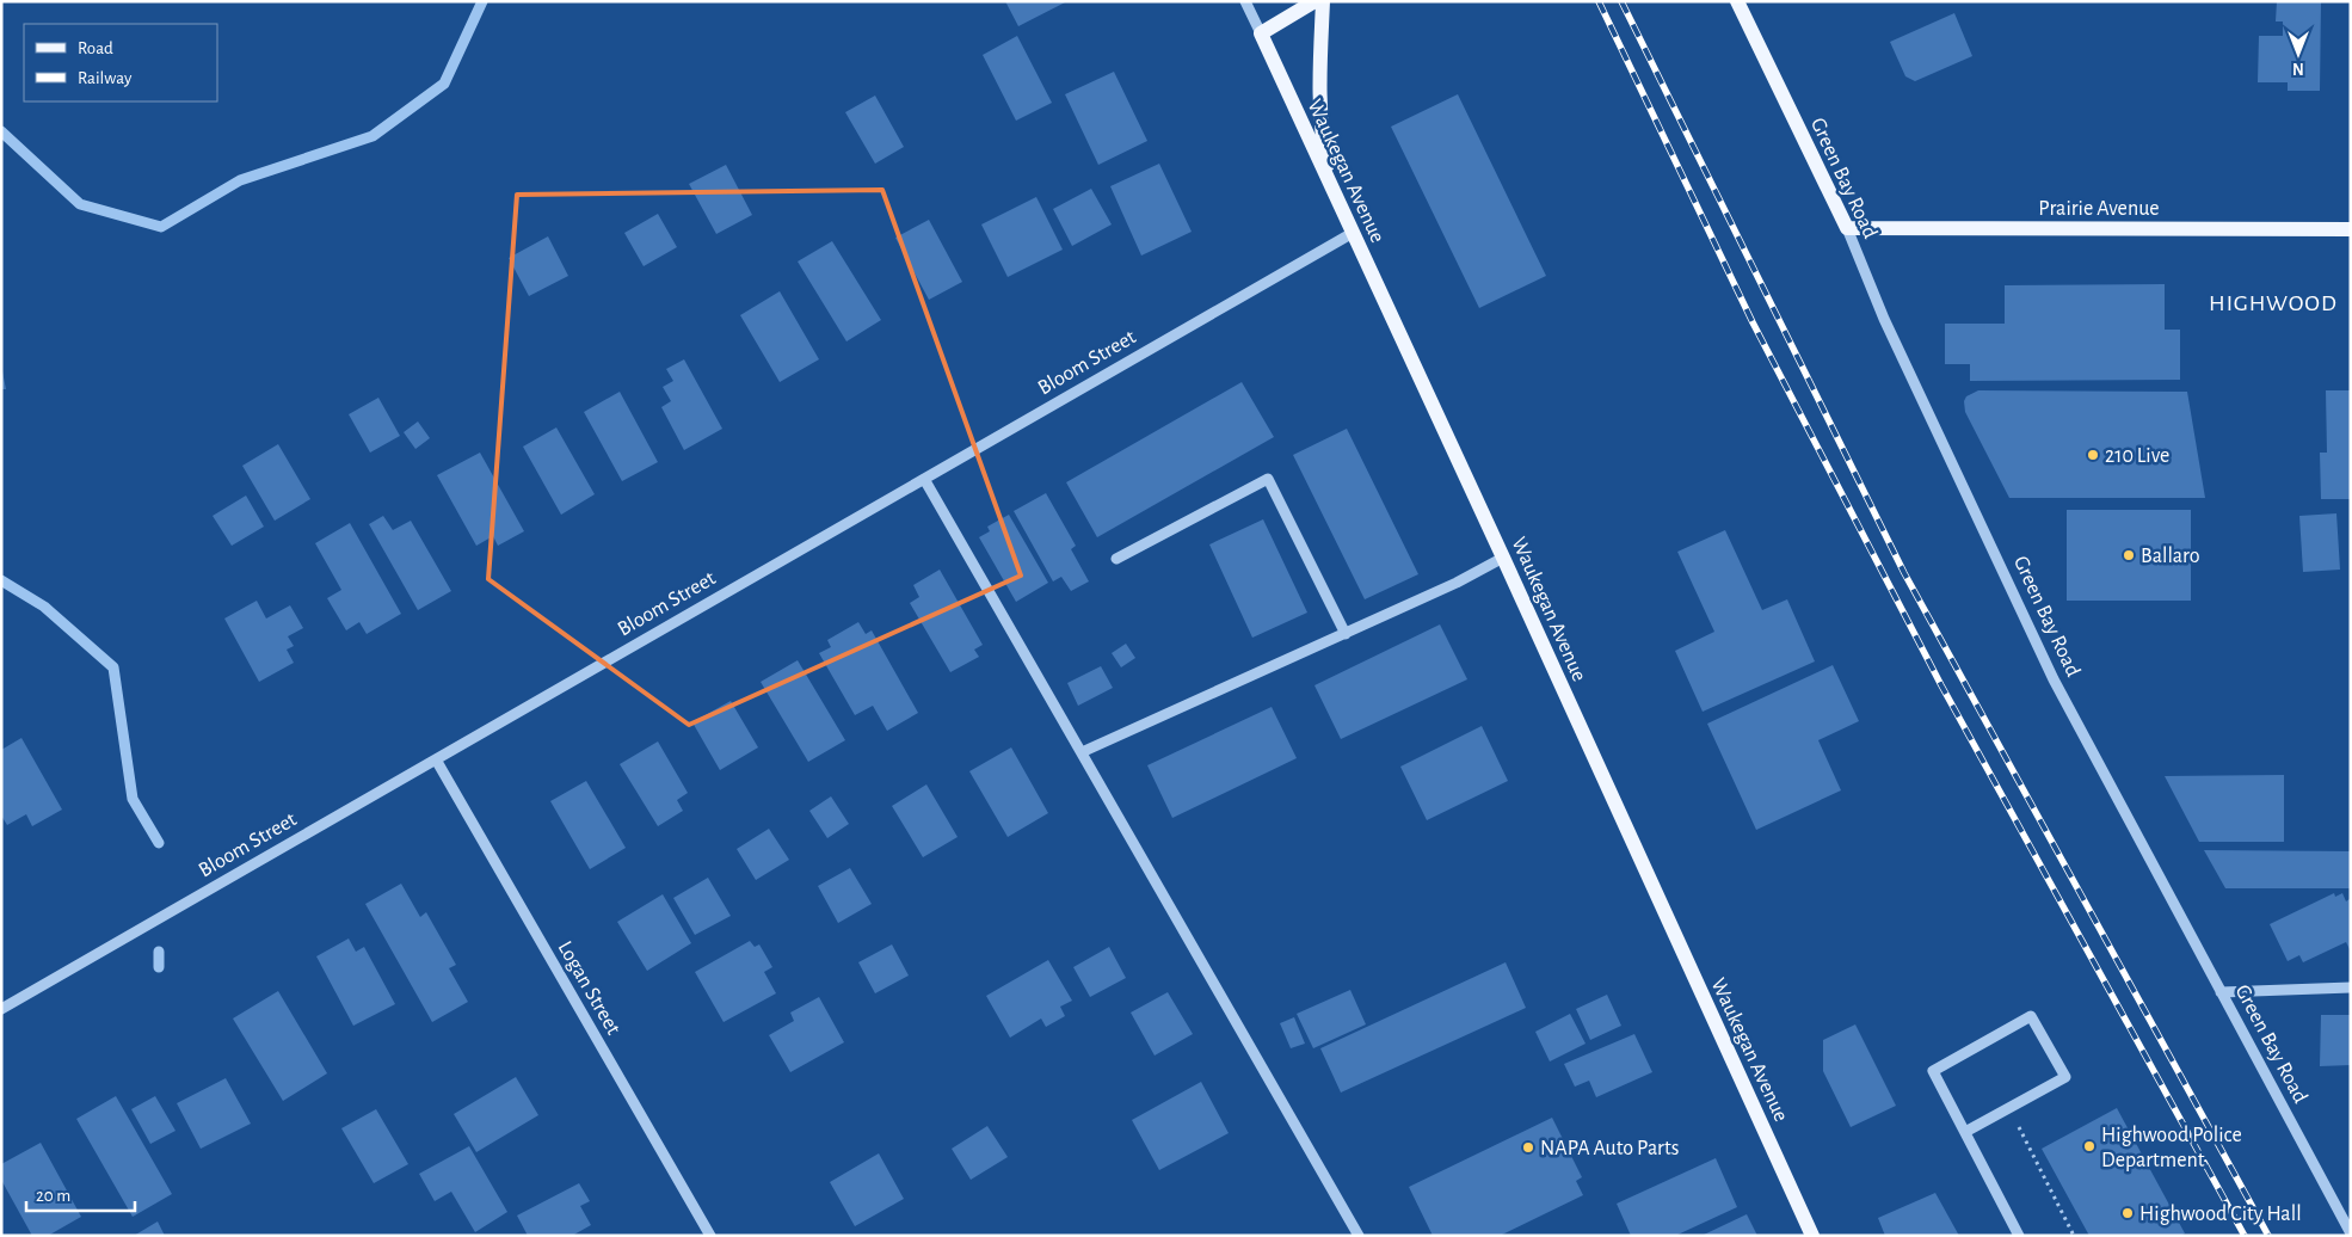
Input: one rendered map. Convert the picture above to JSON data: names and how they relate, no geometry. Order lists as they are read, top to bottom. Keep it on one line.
{"streets":{"main road":["Waukegan Avenue","Green Bay Road","Prairie Avenue"],"street":["Bloom Street","Logan Street"]},"crossings":[["Waukegan Avenue","Bloom Street"],["Green Bay Road","Prairie Avenue"],["Bloom Street","Logan Street"]],"districts":["HIGHWOOD"],"places":["210 Live","Ballaro","Highwood Police Department","NAPA Auto Parts","Highwood City Hall"],"legend":["Road","Railway"],"scale_bar":"20 m","north":"bottom"}
